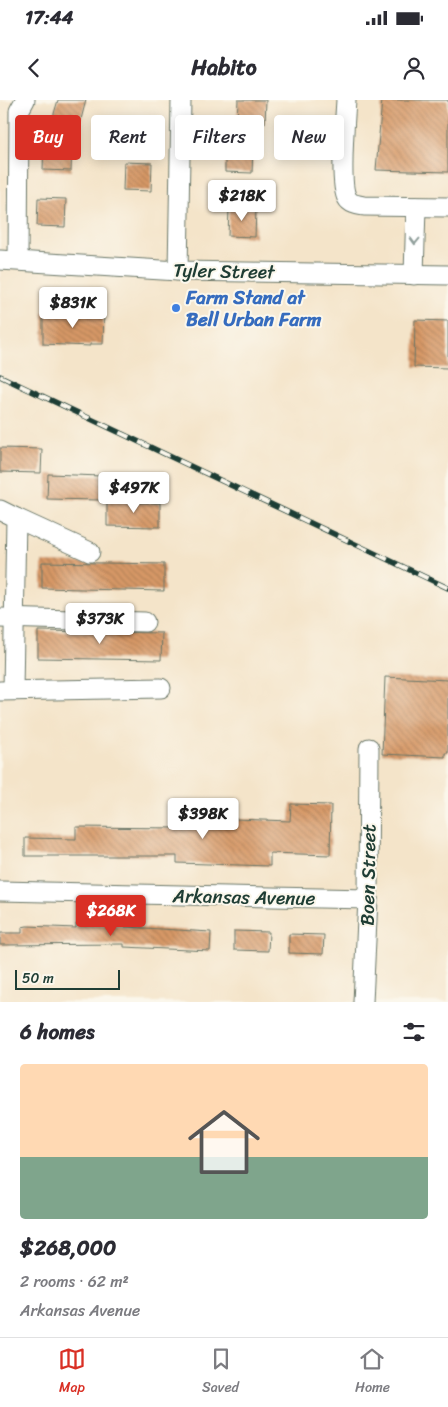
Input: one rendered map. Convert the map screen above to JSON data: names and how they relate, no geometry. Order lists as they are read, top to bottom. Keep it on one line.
{"streets":{"street":["Tyler Street","Boen Street","Arkansas Avenue"]},"crossings":[["Boen Street","Arkansas Avenue"]],"places":["Farm Stand at Bell Urban Farm"],"scale_bar":"50 m","page":{"status":"17:44","header":"Habito","chip":["Buy","Rent","Filters","New"],"price":["$218K","$831K","$497K","$373K","$398K","$268K"],"scale":"50 m","heading":"6 homes","list":[{"name":"$268,000","note":"2 rooms · 62 m² · Arkansas Avenue"}],"tabs":["Map","Saved","Home"]}}
